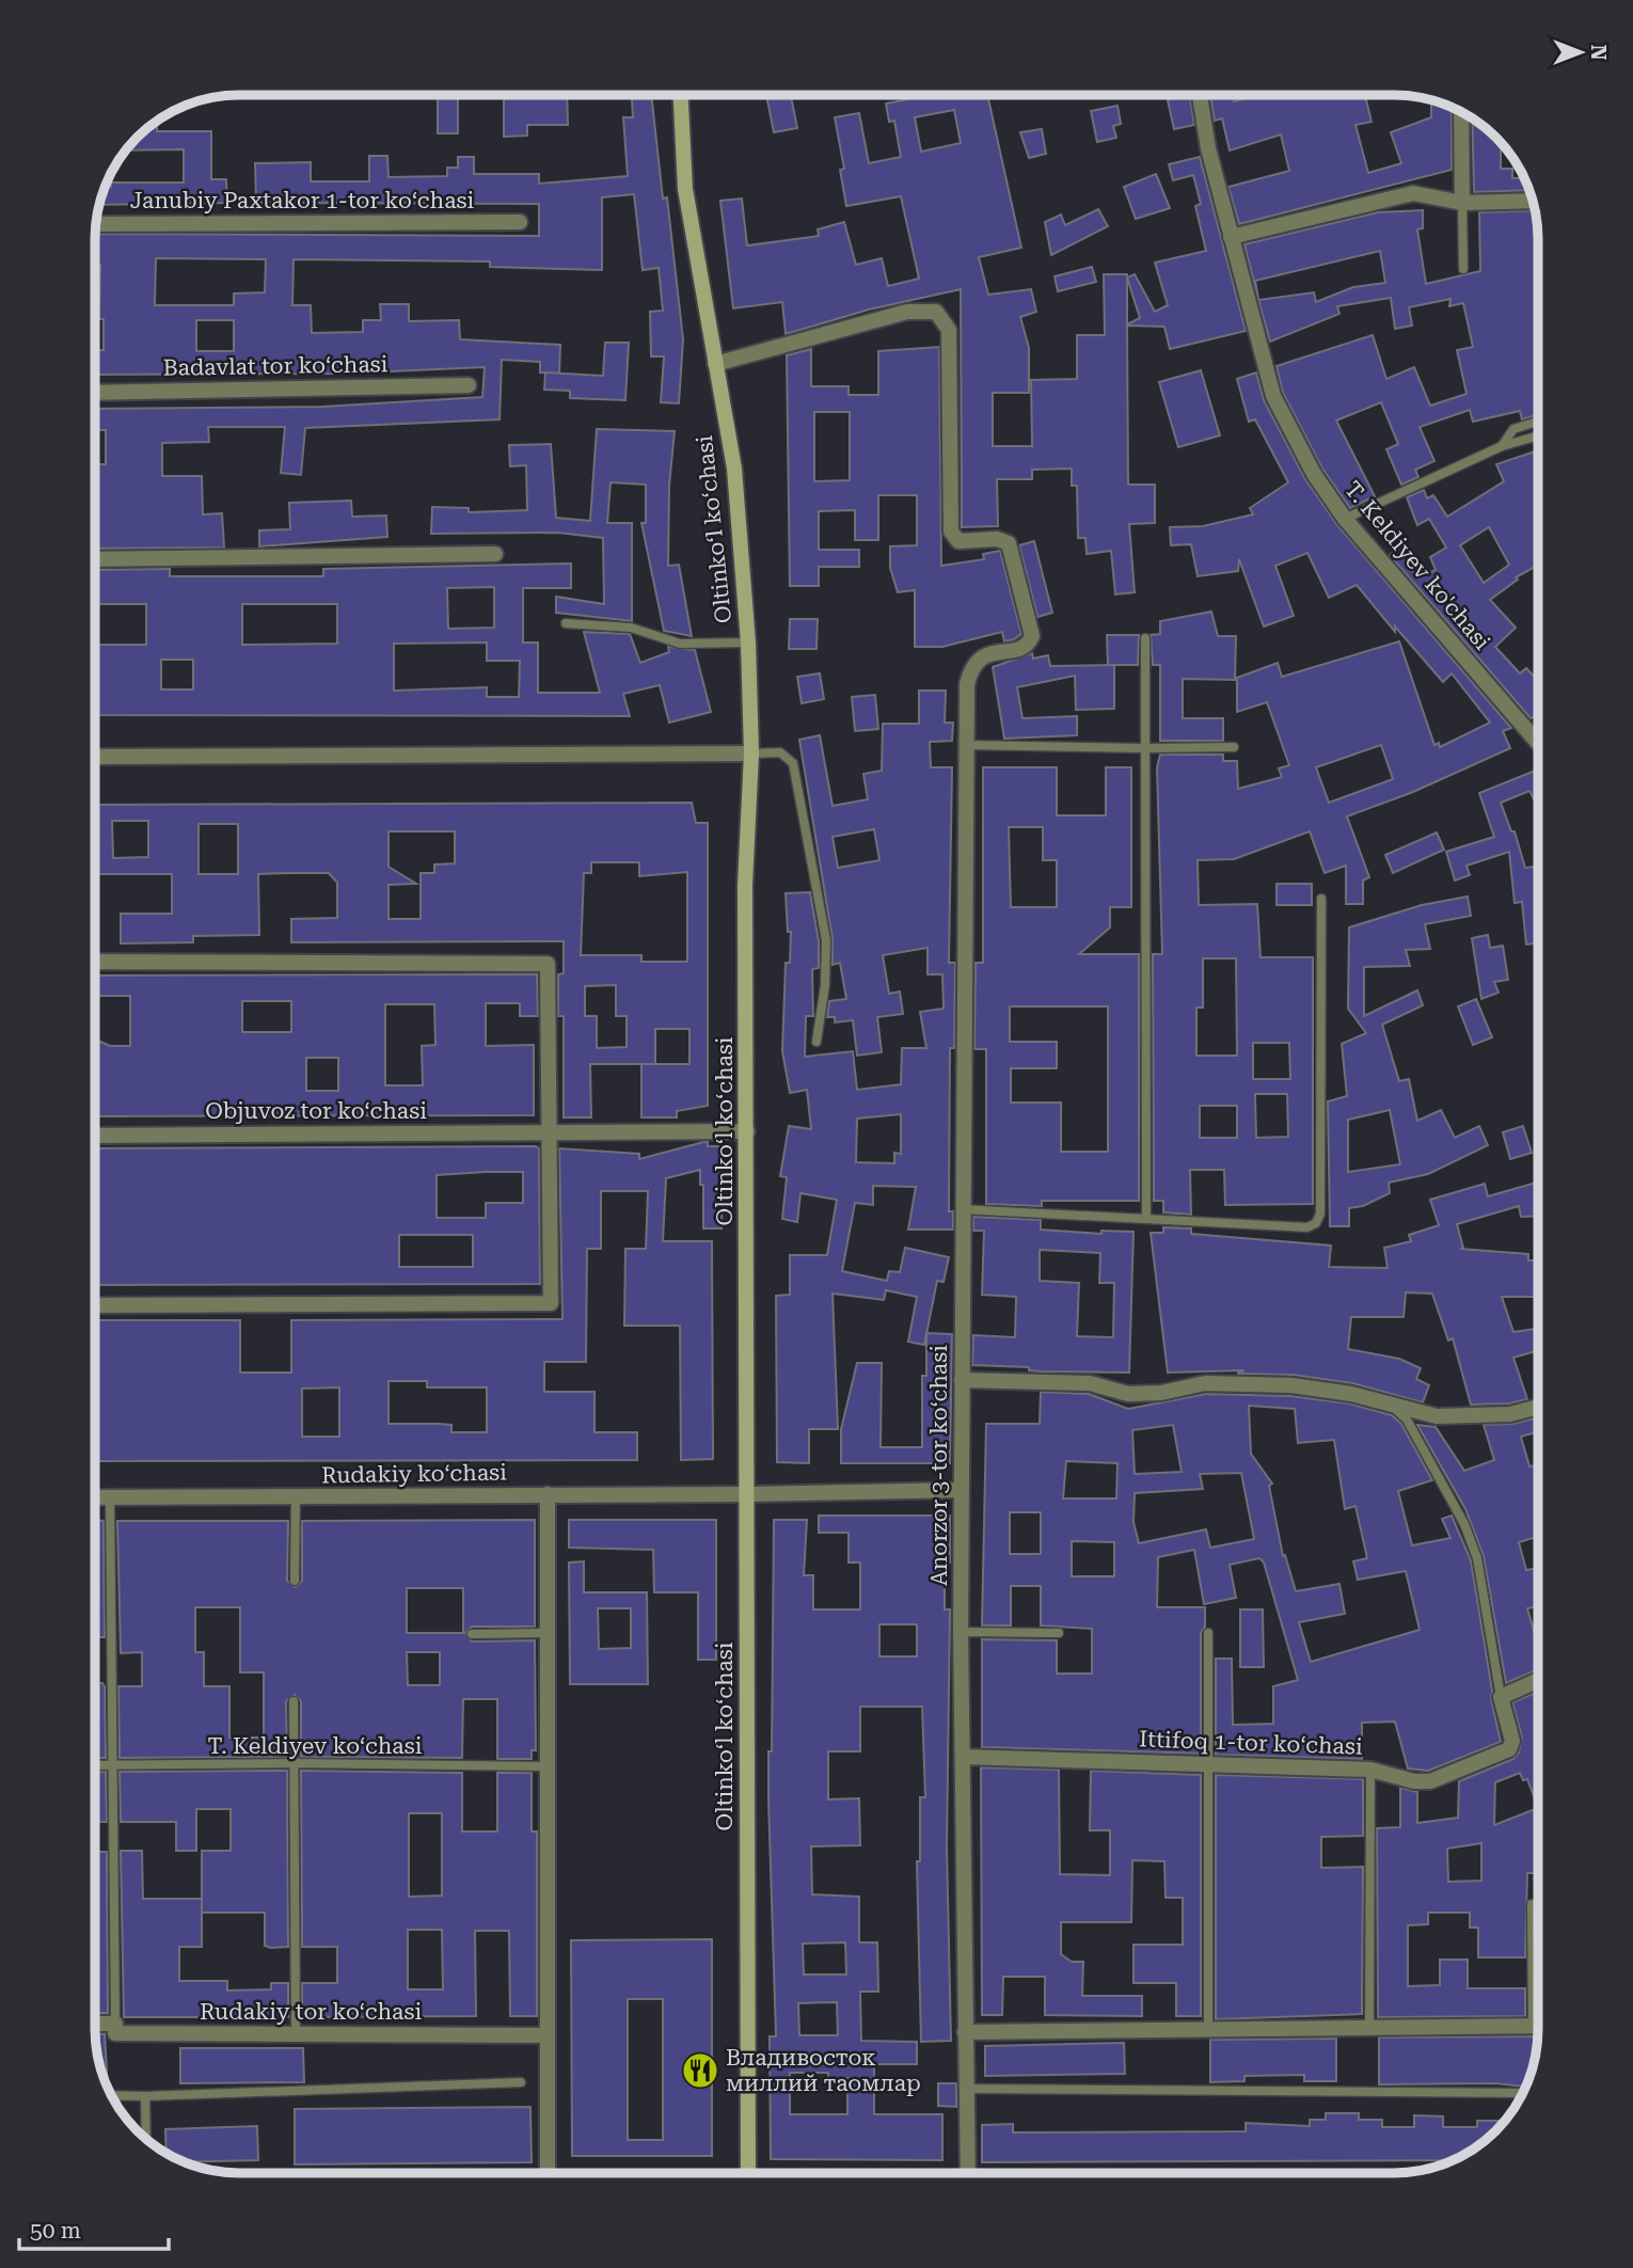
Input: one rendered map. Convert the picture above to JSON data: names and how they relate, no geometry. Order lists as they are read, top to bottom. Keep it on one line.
{"streets":{"main road":["Oltinkoʻl koʻchasi"],"street":["Janubiy Paxtakor 1-tor koʻchasi","Badavlat tor koʻchasi","T. Keldiyev ko'chasi","Objuvoz tor koʻchasi","Anorzor 3-tor koʻchasi","Rudakiy koʻchasi","Ittifoq 1-tor koʻchasi","Rudakiy tor koʻchasi"],"lane":["T. Keldiyev koʻchasi"]},"crossings":[["Oltinkoʻl koʻchasi","Objuvoz tor koʻchasi"],["Oltinkoʻl koʻchasi","Anorzor 3-tor koʻchasi"],["Oltinkoʻl koʻchasi","Rudakiy koʻchasi"],["Anorzor 3-tor koʻchasi","Rudakiy koʻchasi"],["Anorzor 3-tor koʻchasi","Ittifoq 1-tor koʻchasi"]],"places":{"restaurant":["Владивосток миллий таомлар"]},"scale_bar":"50 m","north":"right"}
